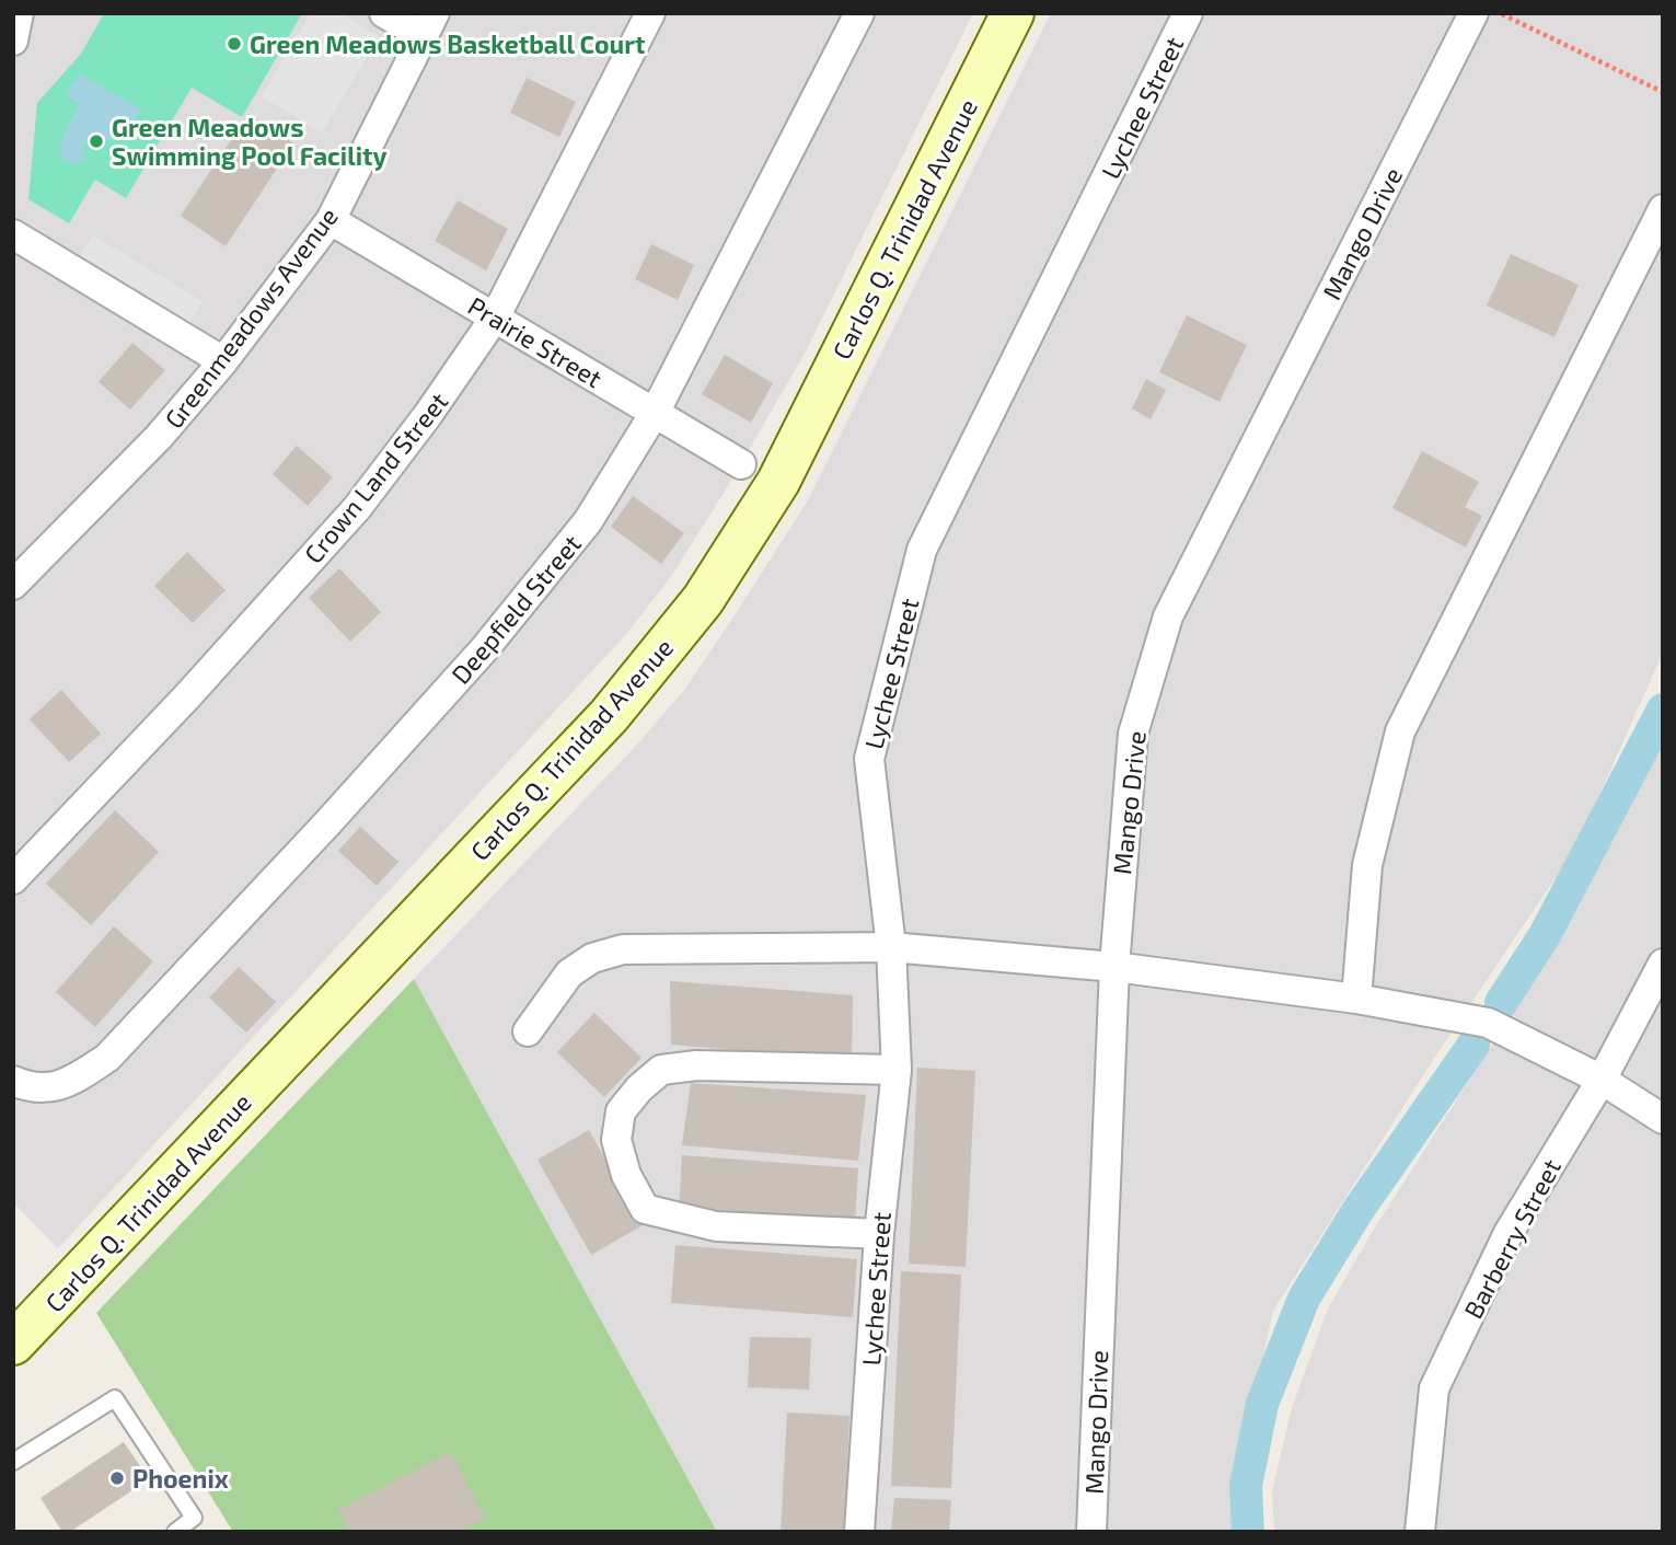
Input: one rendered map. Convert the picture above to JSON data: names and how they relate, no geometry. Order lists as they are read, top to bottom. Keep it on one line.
{"streets":{"main road":["Carlos Q. Trinidad Avenue"],"street":["Lychee Street","Mango Drive","Greenmeadows Avenue","Prairie Street","Crown Land Street","Deepfield Street","Barberry Street"]},"crossings":[["Greenmeadows Avenue","Prairie Street"],["Prairie Street","Crown Land Street"],["Prairie Street","Deepfield Street"]],"places":["Green Meadows Basketball Court","Green Meadows Swimming Pool Facility","Phoenix"]}
